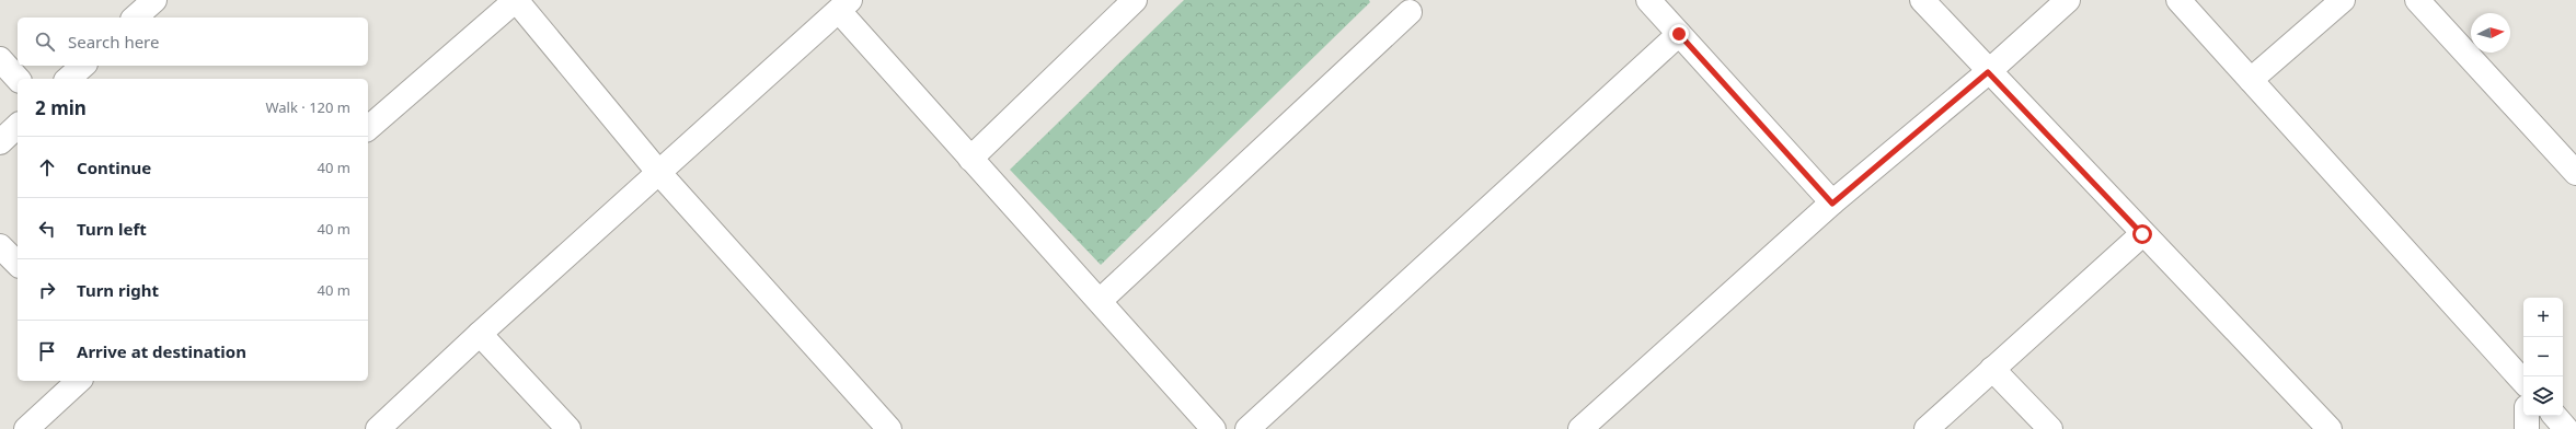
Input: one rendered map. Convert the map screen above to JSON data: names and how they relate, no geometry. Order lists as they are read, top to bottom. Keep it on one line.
{"north":"right","page":{"search":"Search here","heading":["2 min","Walk · 120 m"],"list":[["Continue","40 m"],["Turn left","40 m"],["Turn right","40 m"],"Arrive at destination"],"map_buttons":["+","−"]}}
